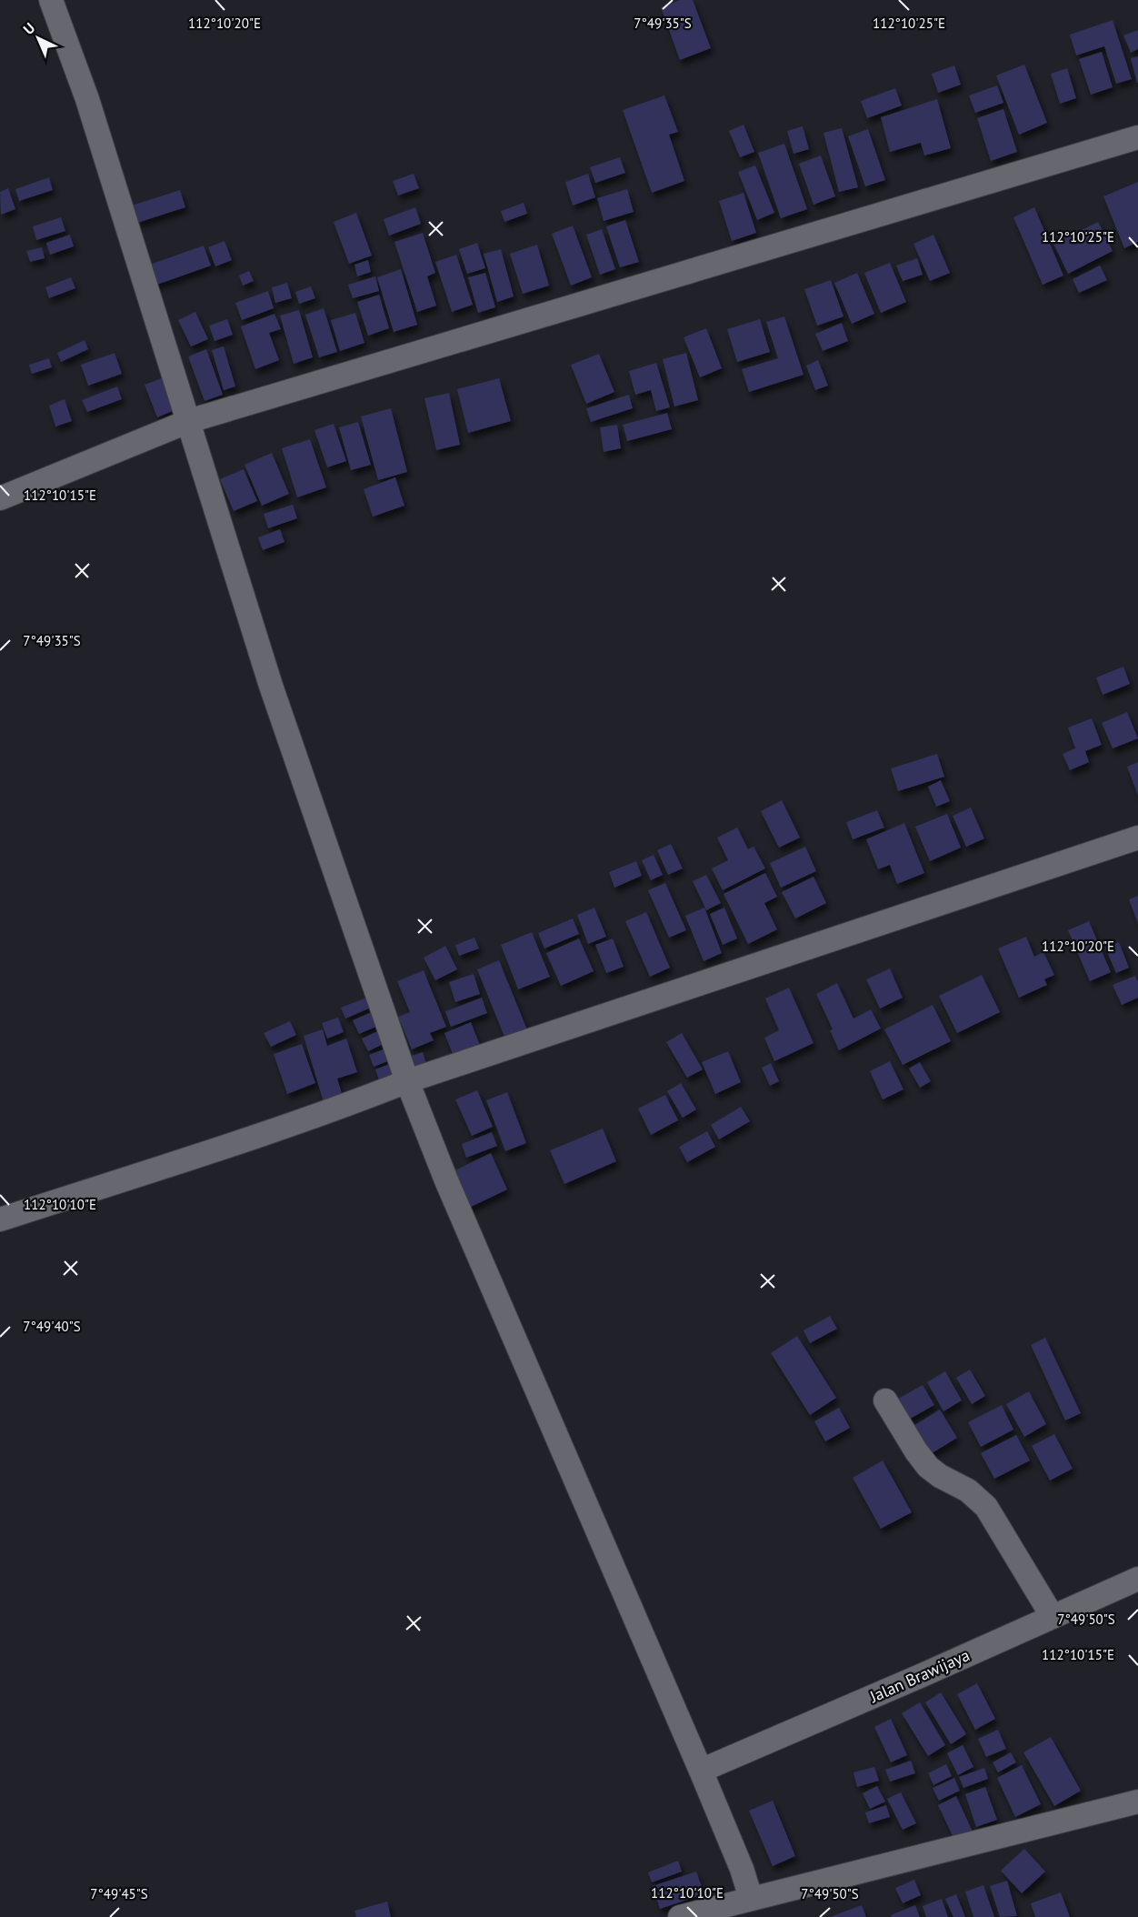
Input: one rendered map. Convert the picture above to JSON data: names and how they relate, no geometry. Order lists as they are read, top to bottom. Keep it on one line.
{"streets":{"street":["Jalan Brawijaya"]},"north":"top left","coordinates":["7°49'35\"S","112°10'20\"E","112°10'25\"E","112°10'15\"E","112°10'10\"E","7°49'40\"S","7°49'50\"S","7°49'45\"S"]}
